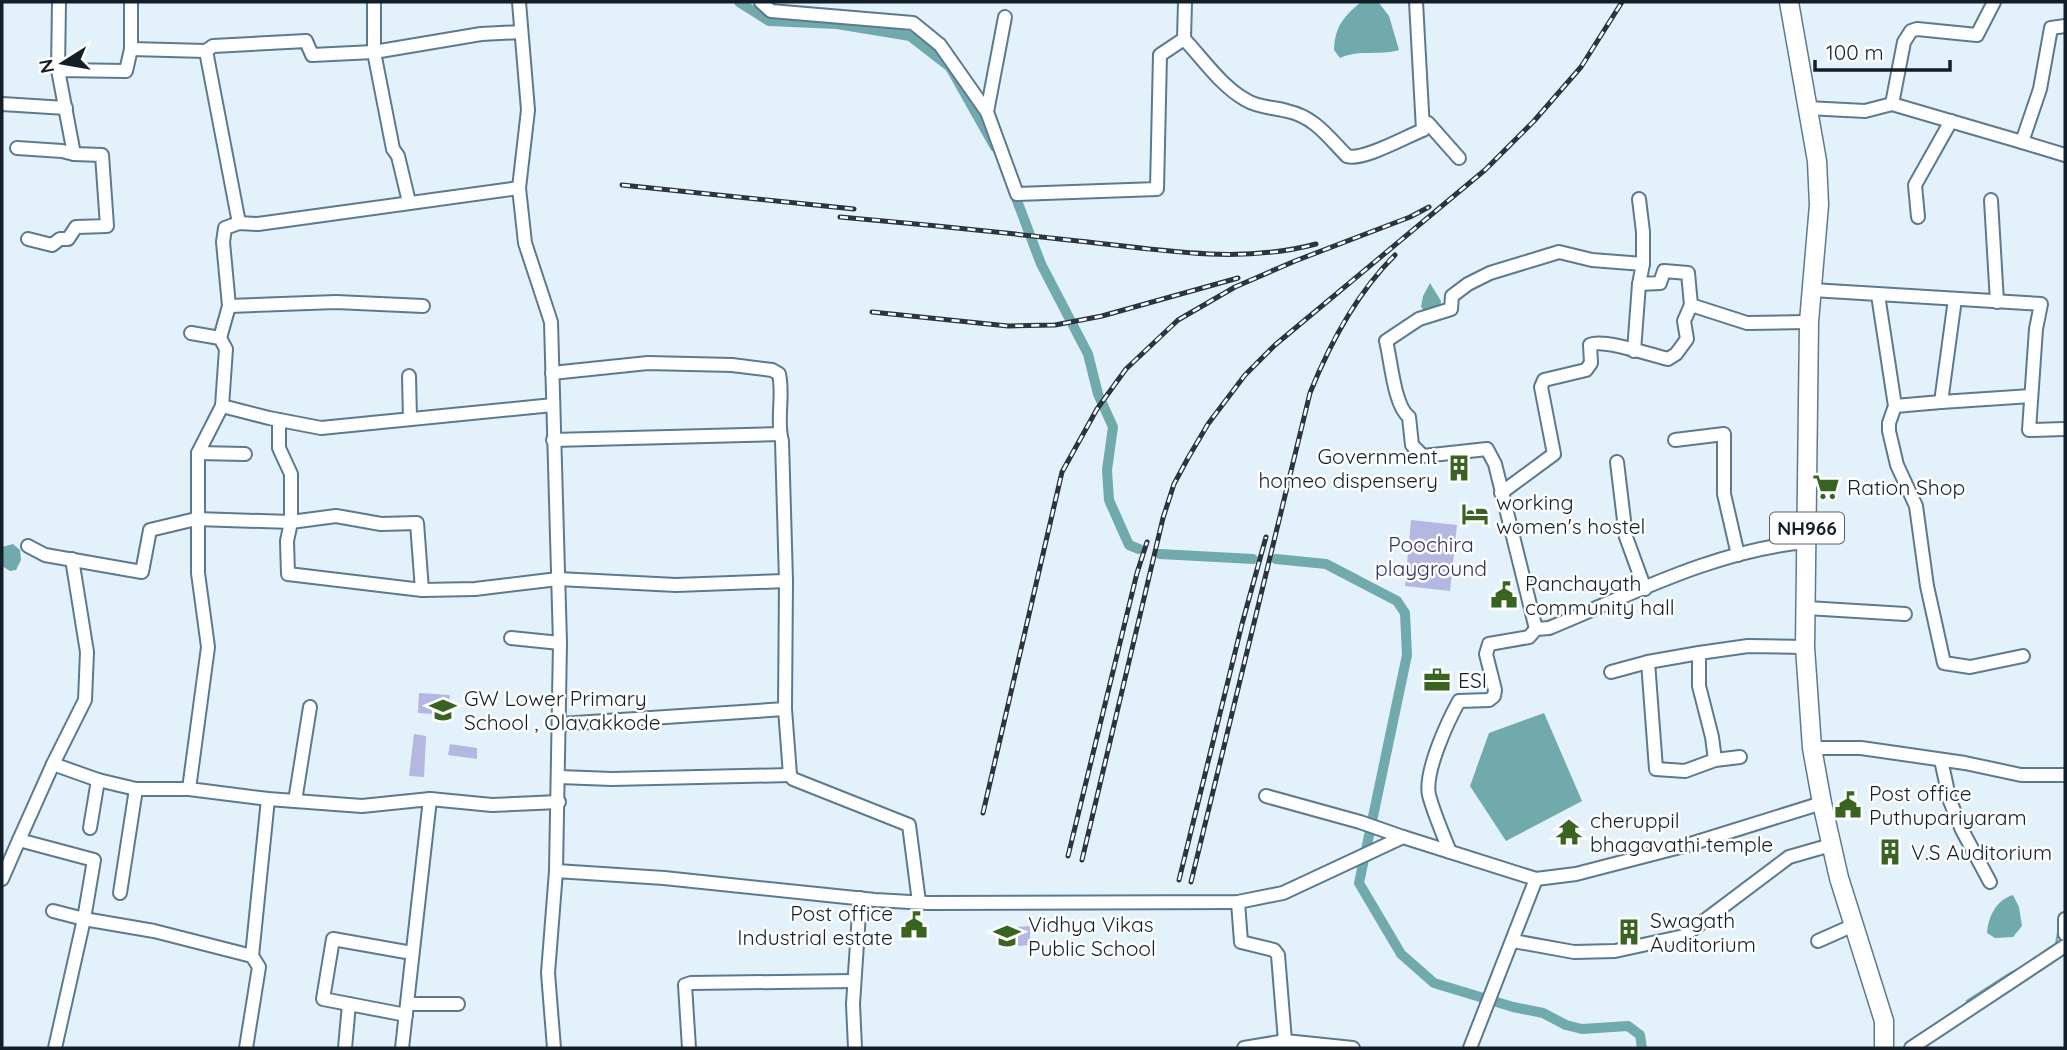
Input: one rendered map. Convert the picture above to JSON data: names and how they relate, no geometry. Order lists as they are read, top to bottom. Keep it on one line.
{"streets":{"highway":["NH966"]},"parks":["Poochira playground"],"places":{"building":["Government homeo dispensery","V.S Auditorium","Swagath Auditorium"],"supermarket":["Ration Shop"],"hotel":["working women's hostel"],"public building":["Panchayath community hall","Post office Puthupariyaram","Post office Industrial estate"],"office":["ESI"],"school or university":["GW Lower Primary School , Olavakkode","Vidhya Vikas Public School"],"temple":["cheruppil bhagavathi temple"]},"scale_bar":"100 m","north":"left"}
